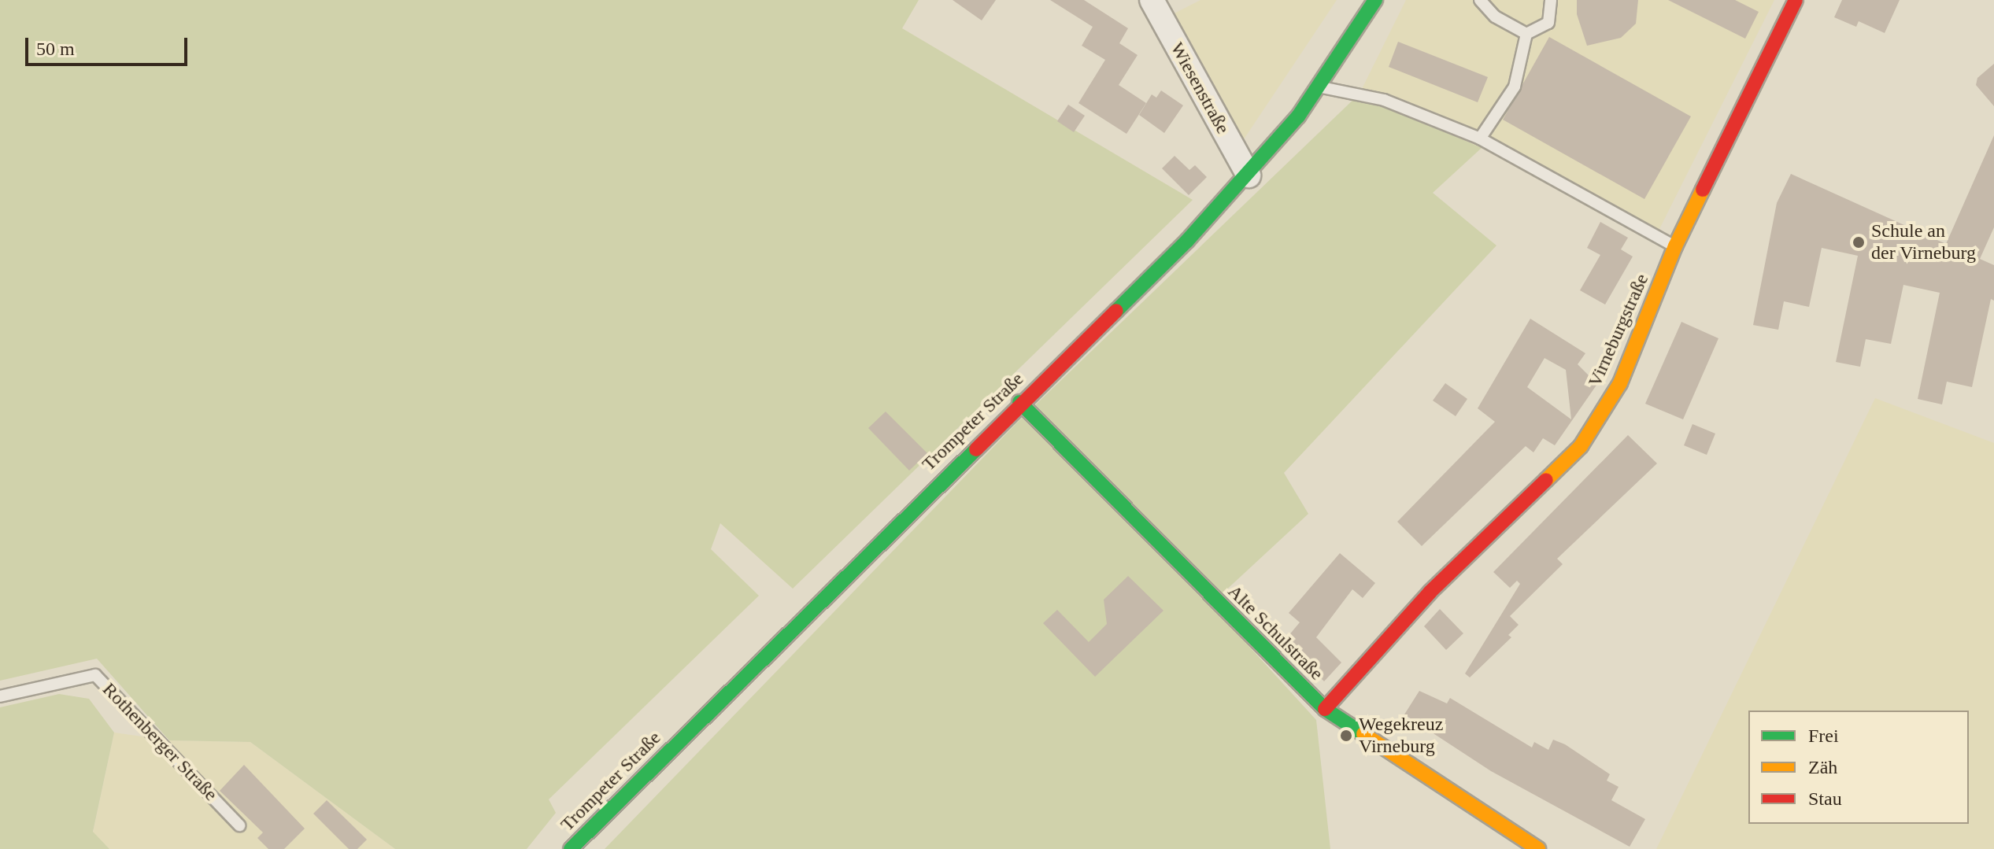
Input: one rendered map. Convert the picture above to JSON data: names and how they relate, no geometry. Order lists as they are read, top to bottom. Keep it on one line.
{"streets":{"street":["Wiesenstraße","Virneburgstraße","Trompeter Straße","Alte Schulstraße"],"lane":["Rothenberger Straße"]},"crossings":[["Wiesenstraße","Trompeter Straße"],["Virneburgstraße","Alte Schulstraße"],["Trompeter Straße","Alte Schulstraße"]],"places":["Schule an der Virneburg","Wegekreuz Virneburg"],"legend":["Frei","Zäh","Stau"],"scale_bar":"50 m"}
